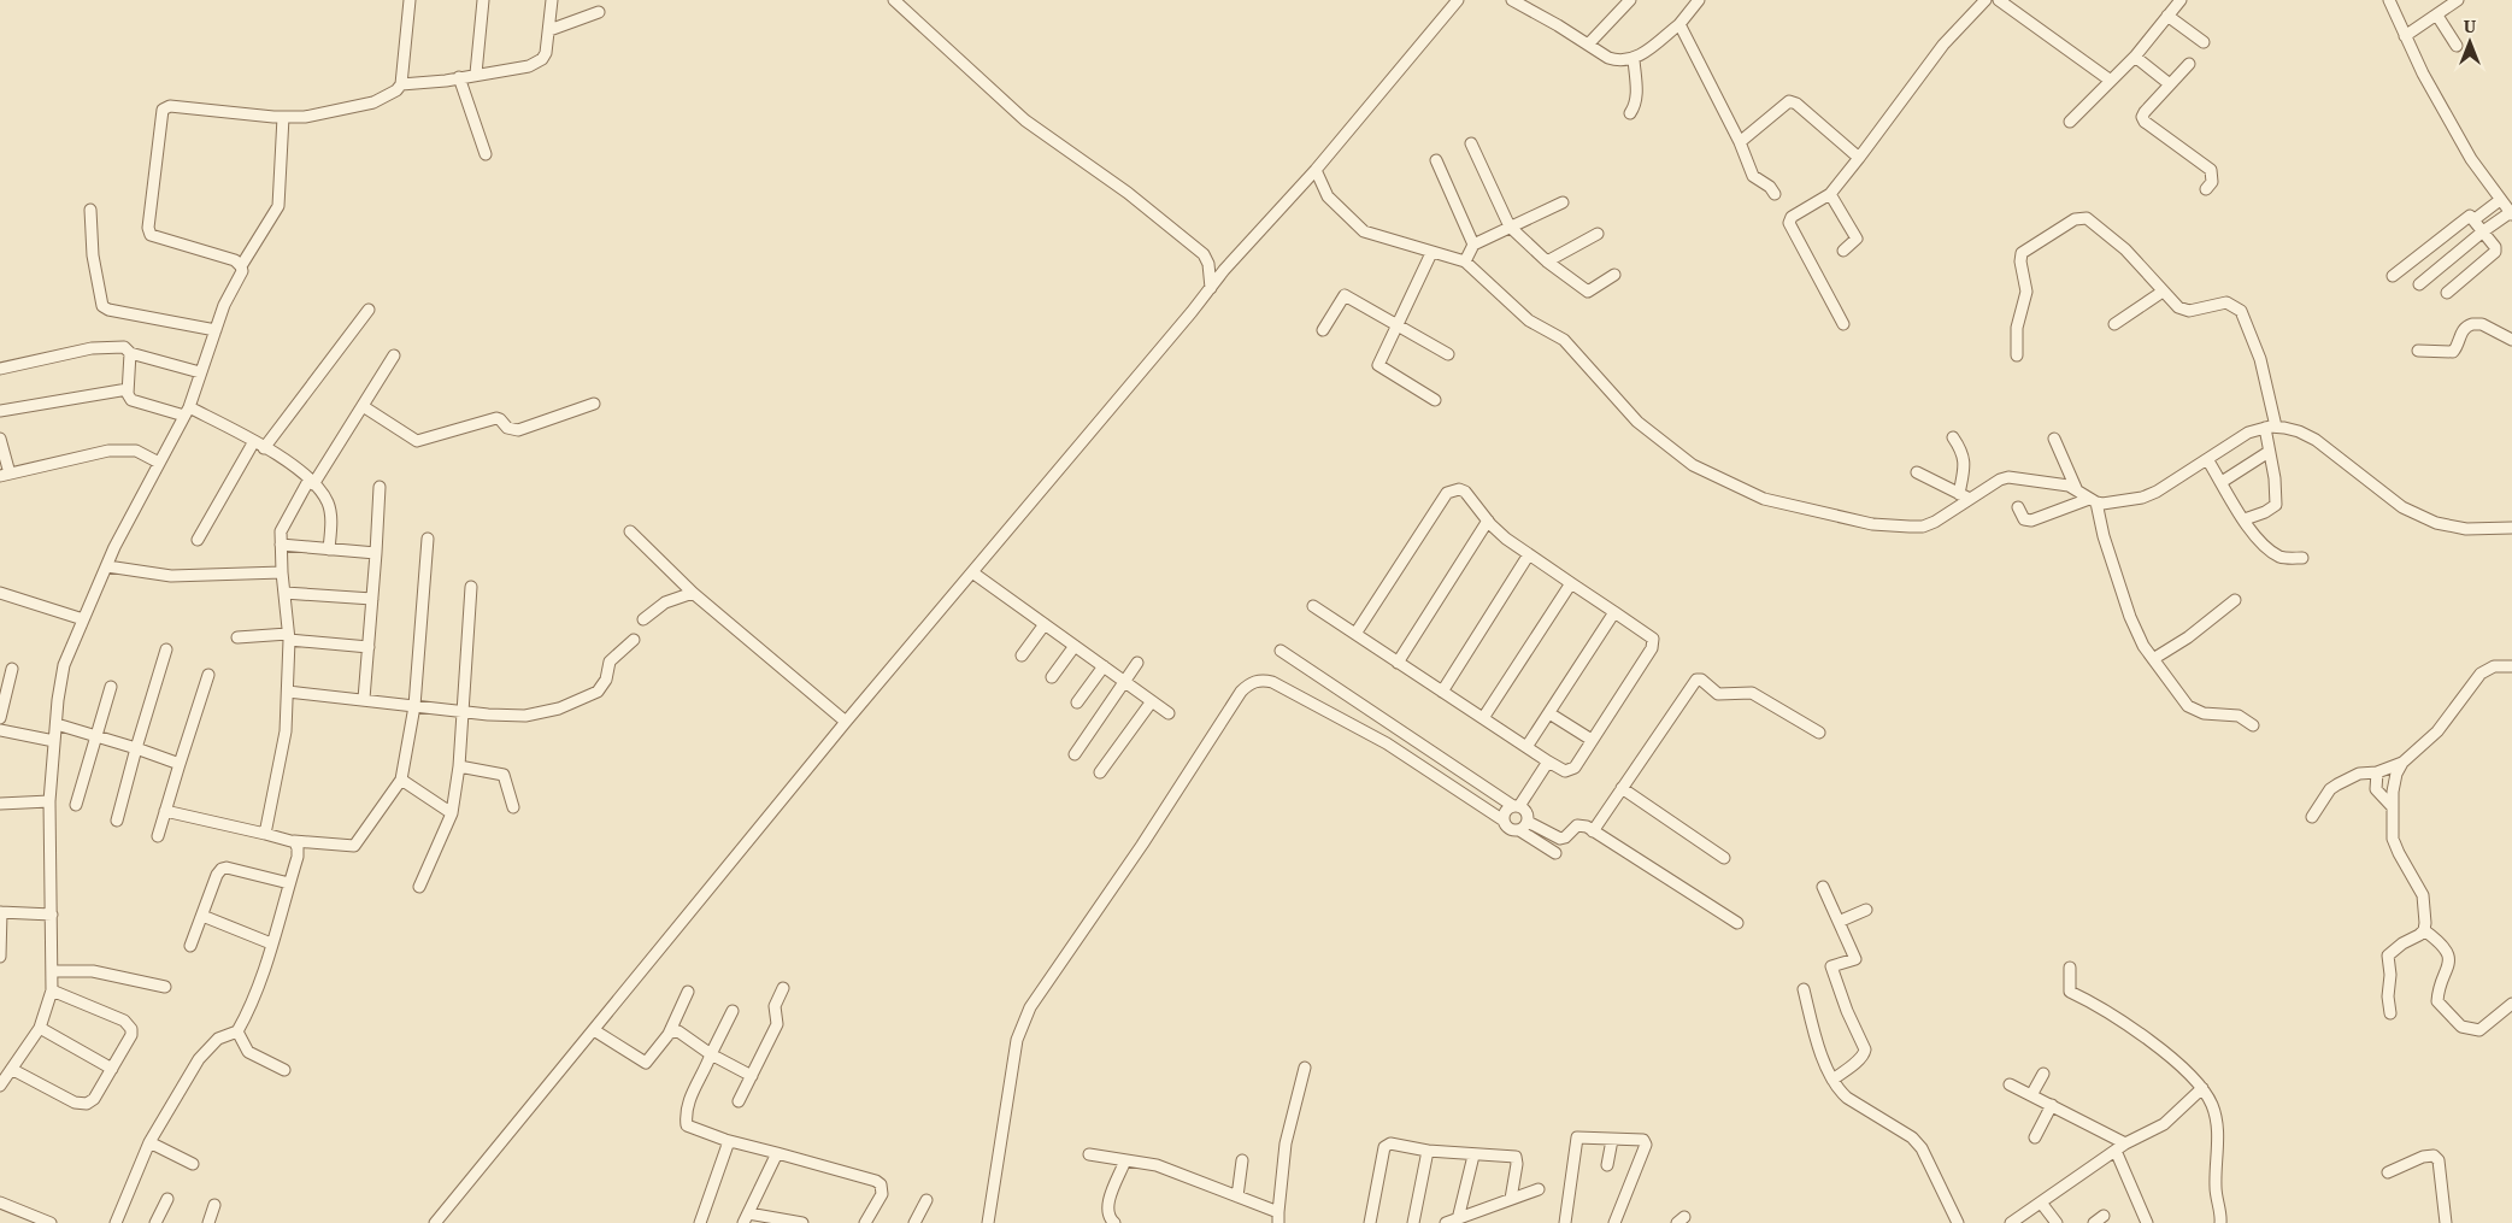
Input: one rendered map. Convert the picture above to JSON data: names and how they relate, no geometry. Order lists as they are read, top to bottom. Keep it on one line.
{"north":"top"}
